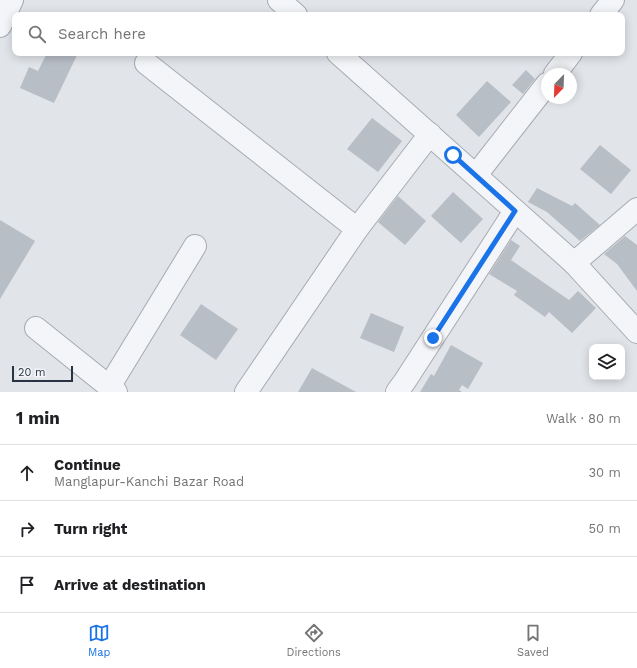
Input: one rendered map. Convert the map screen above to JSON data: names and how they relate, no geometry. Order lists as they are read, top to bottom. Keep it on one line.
{"scale_bar":"20 m","north":"bottom left","page":{"search":"Search here","scale":"20 m","heading":["1 min","Walk · 80 m"],"list":[["Continue","Manglapur-Kanchi Bazar Road","30 m"],["Turn right","50 m"],"Arrive at destination"],"nav":["Map","Directions","Saved"]}}
